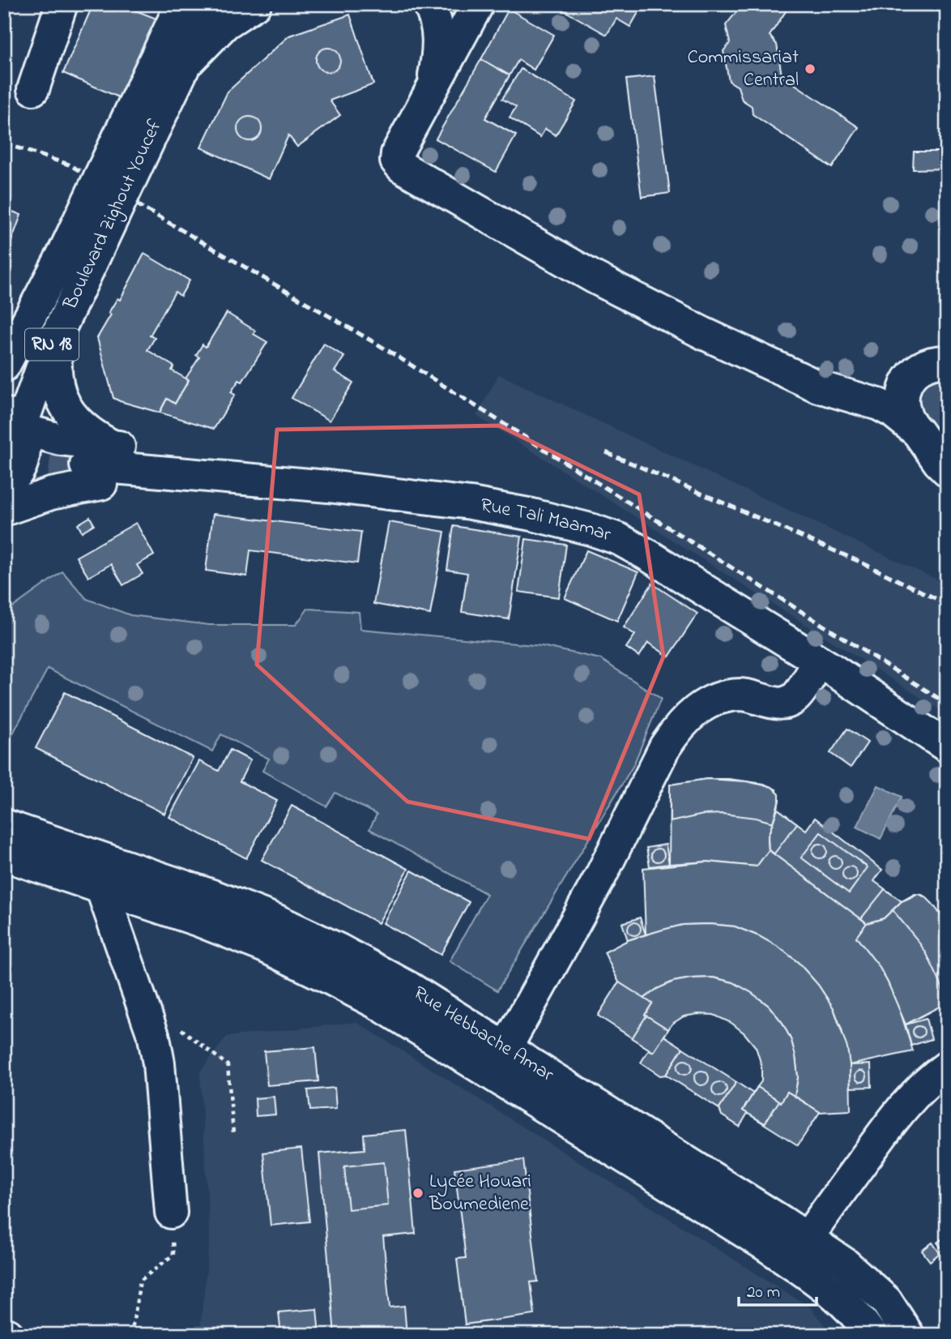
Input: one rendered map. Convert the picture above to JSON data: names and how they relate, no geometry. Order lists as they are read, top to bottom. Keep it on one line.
{"streets":{"street":["Boulevard Zighout Youcef","RN 18","Rue Tali Maamar","Rue Hebbache Amar"]},"places":["Commissariat Central","Lycée Houari Boumediene"],"scale_bar":"20 m"}
